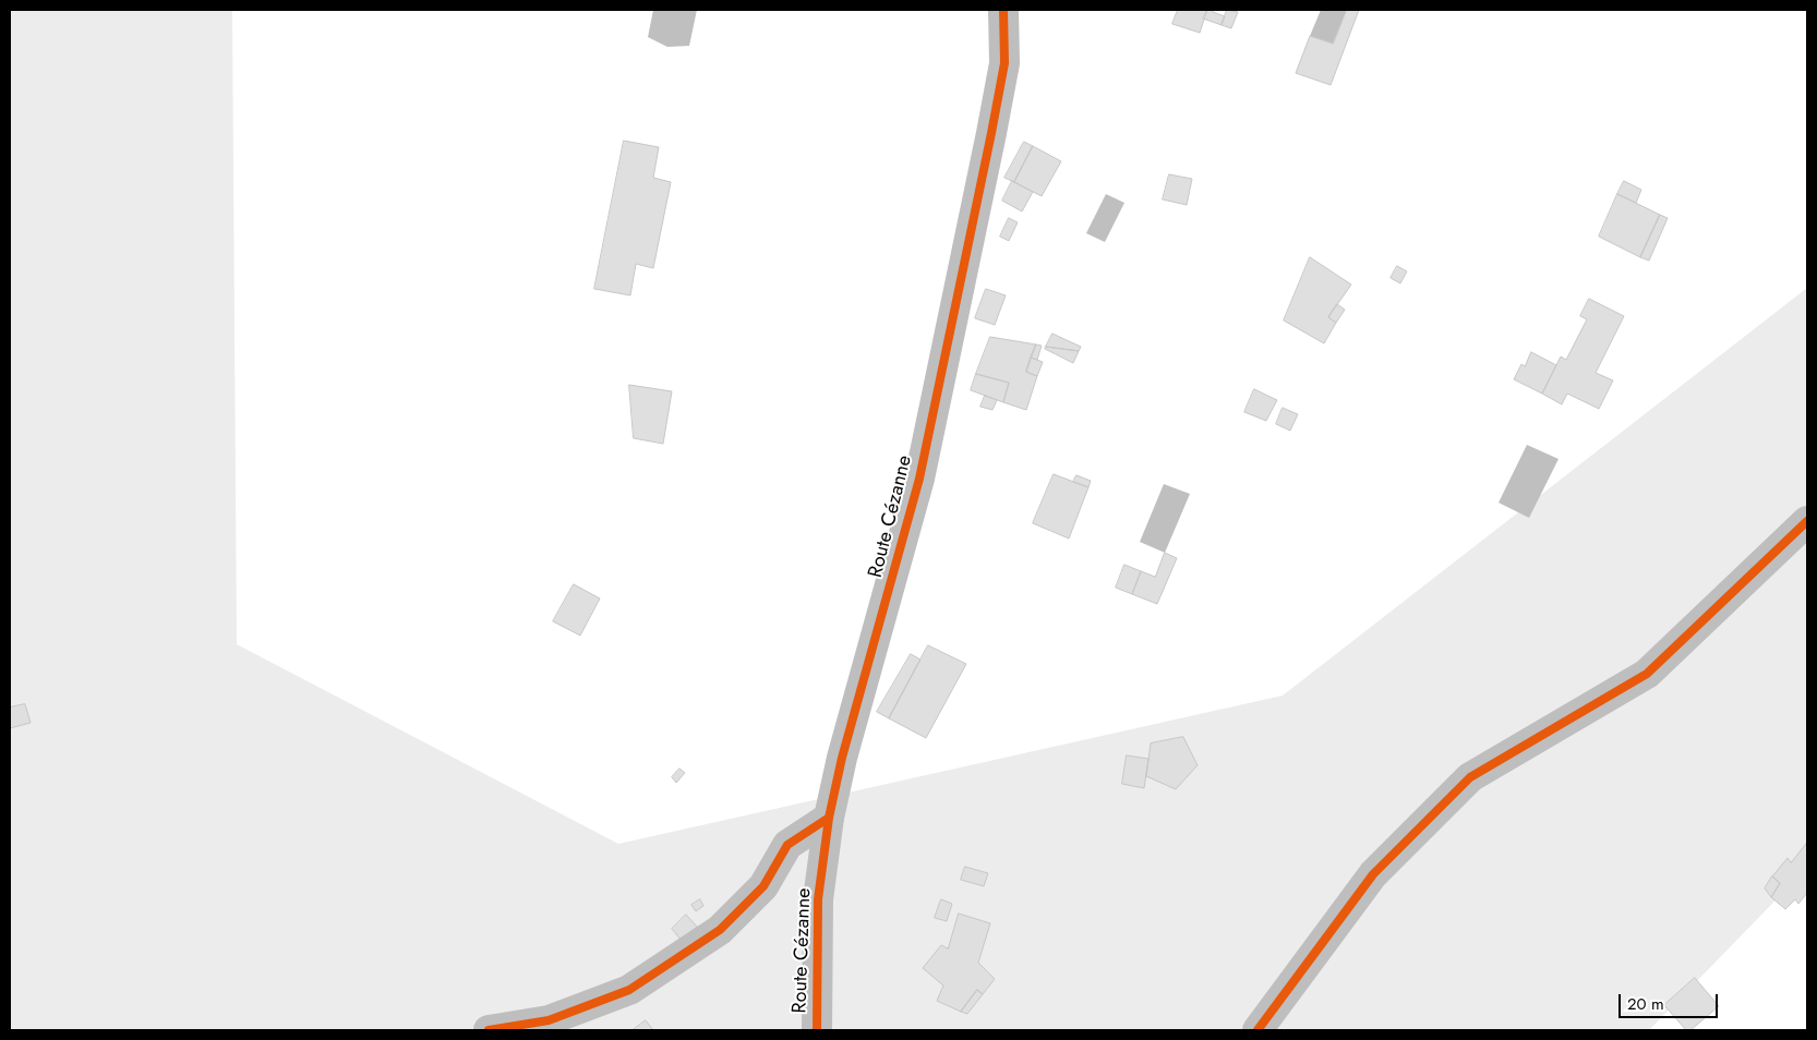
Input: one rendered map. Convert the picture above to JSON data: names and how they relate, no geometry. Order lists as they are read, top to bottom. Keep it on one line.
{"streets":{"street":["Route Cézanne"]},"scale_bar":"20 m"}
